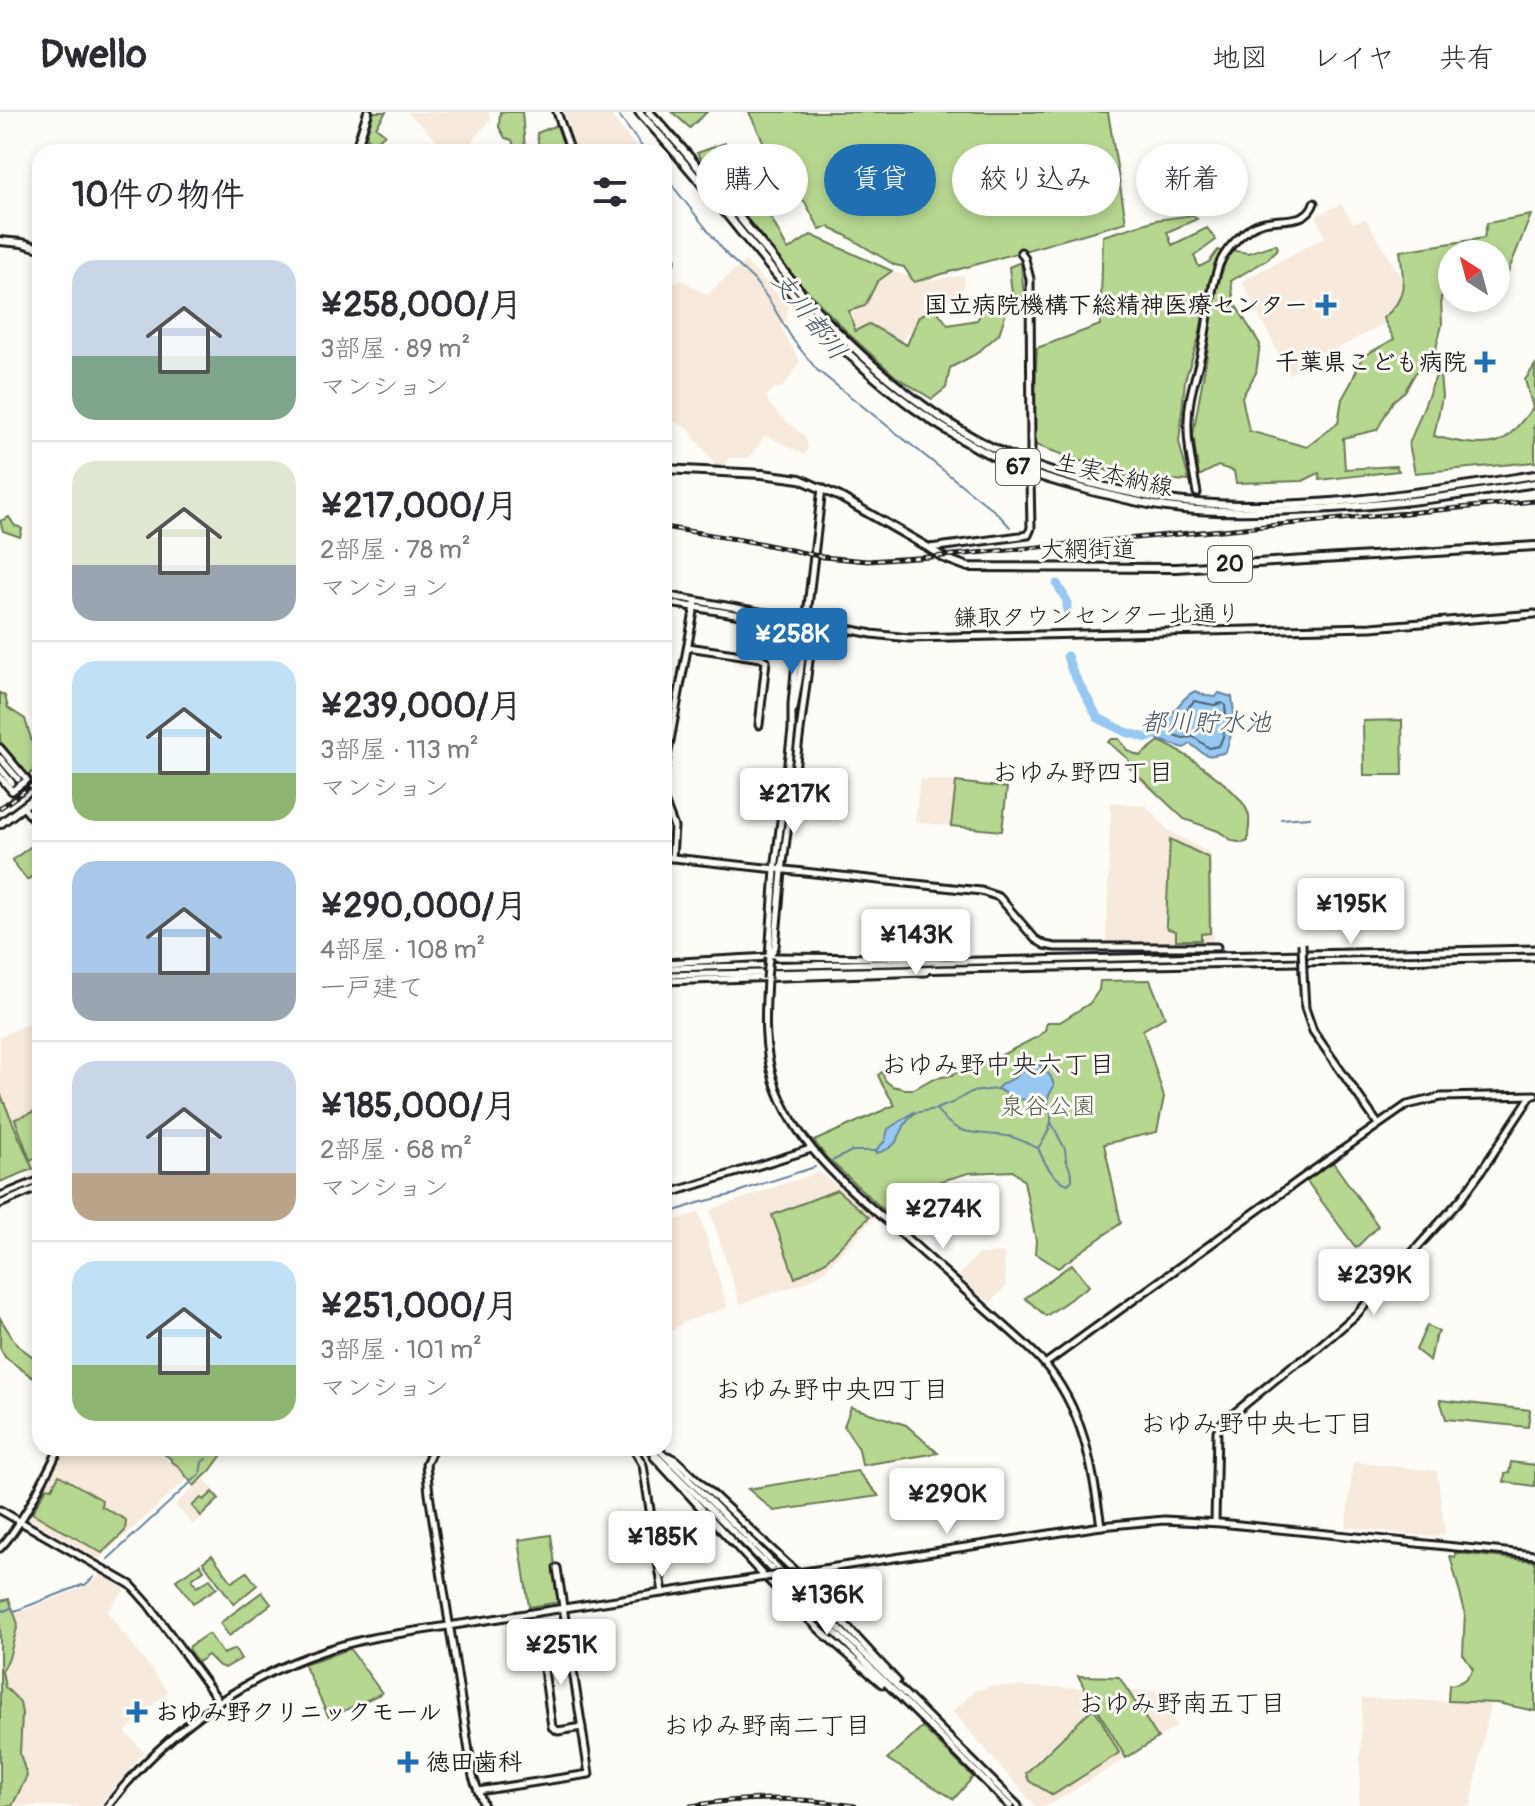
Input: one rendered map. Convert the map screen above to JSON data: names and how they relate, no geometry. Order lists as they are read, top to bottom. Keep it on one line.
{"streets":{"main road":["67","生実本納線","大網街道","20"],"street":["鎌取タウンセンター北通り"]},"districts":["おゆみ野四丁目","おゆみ野中央六丁目","おゆみ野中央四丁目","おゆみ野中央七丁目","おゆみ野南五丁目","おゆみ野南二丁目"],"water":["支川都川","都川貯水池"],"parks":["泉谷公園"],"places":{"health":["国立病院機構下総精神医療センター","千葉県こども病院","おゆみ野クリニックモール","徳田歯科"]},"north":"top left","page":{"header":"Dwello","nav":["地図","レイヤ","共有"],"chip":["購入","賃貸","絞り込み","新着"],"heading":"10件の物件","list":[{"name":"¥258,000/月","note":"3部屋 · 89 m² · マンション"},{"name":"¥217,000/月","note":"2部屋 · 78 m² · マンション"},{"name":"¥239,000/月","note":"3部屋 · 113 m² · マンション"},{"name":"¥290,000/月","note":"4部屋 · 108 m² · 一戸建て"},{"name":"¥185,000/月","note":"2部屋 · 68 m² · マンション"},{"name":"¥251,000/月","note":"3部屋 · 101 m² · マンション"}],"price":["¥258K","¥217K","¥195K","¥143K","¥274K","¥239K","¥290K","¥185K","¥136K","¥251K"]}}
